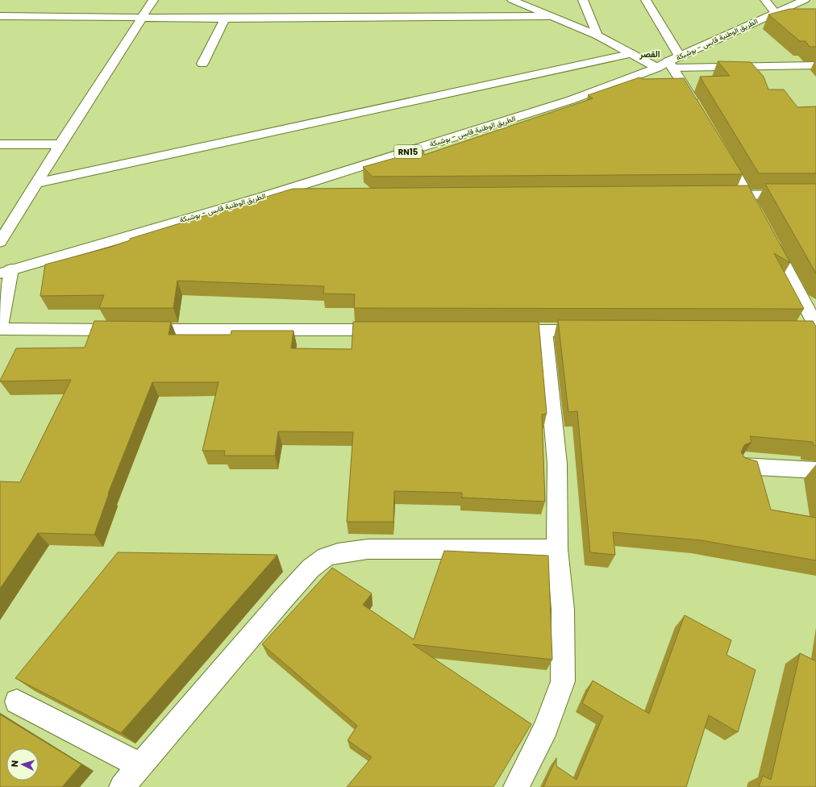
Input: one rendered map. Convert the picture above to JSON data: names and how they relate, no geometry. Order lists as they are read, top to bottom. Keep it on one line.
{"streets":{"street":["الطريق الوطنية قابس - بوشبكة","RN15"]},"districts":["القصر"],"north":"left"}
